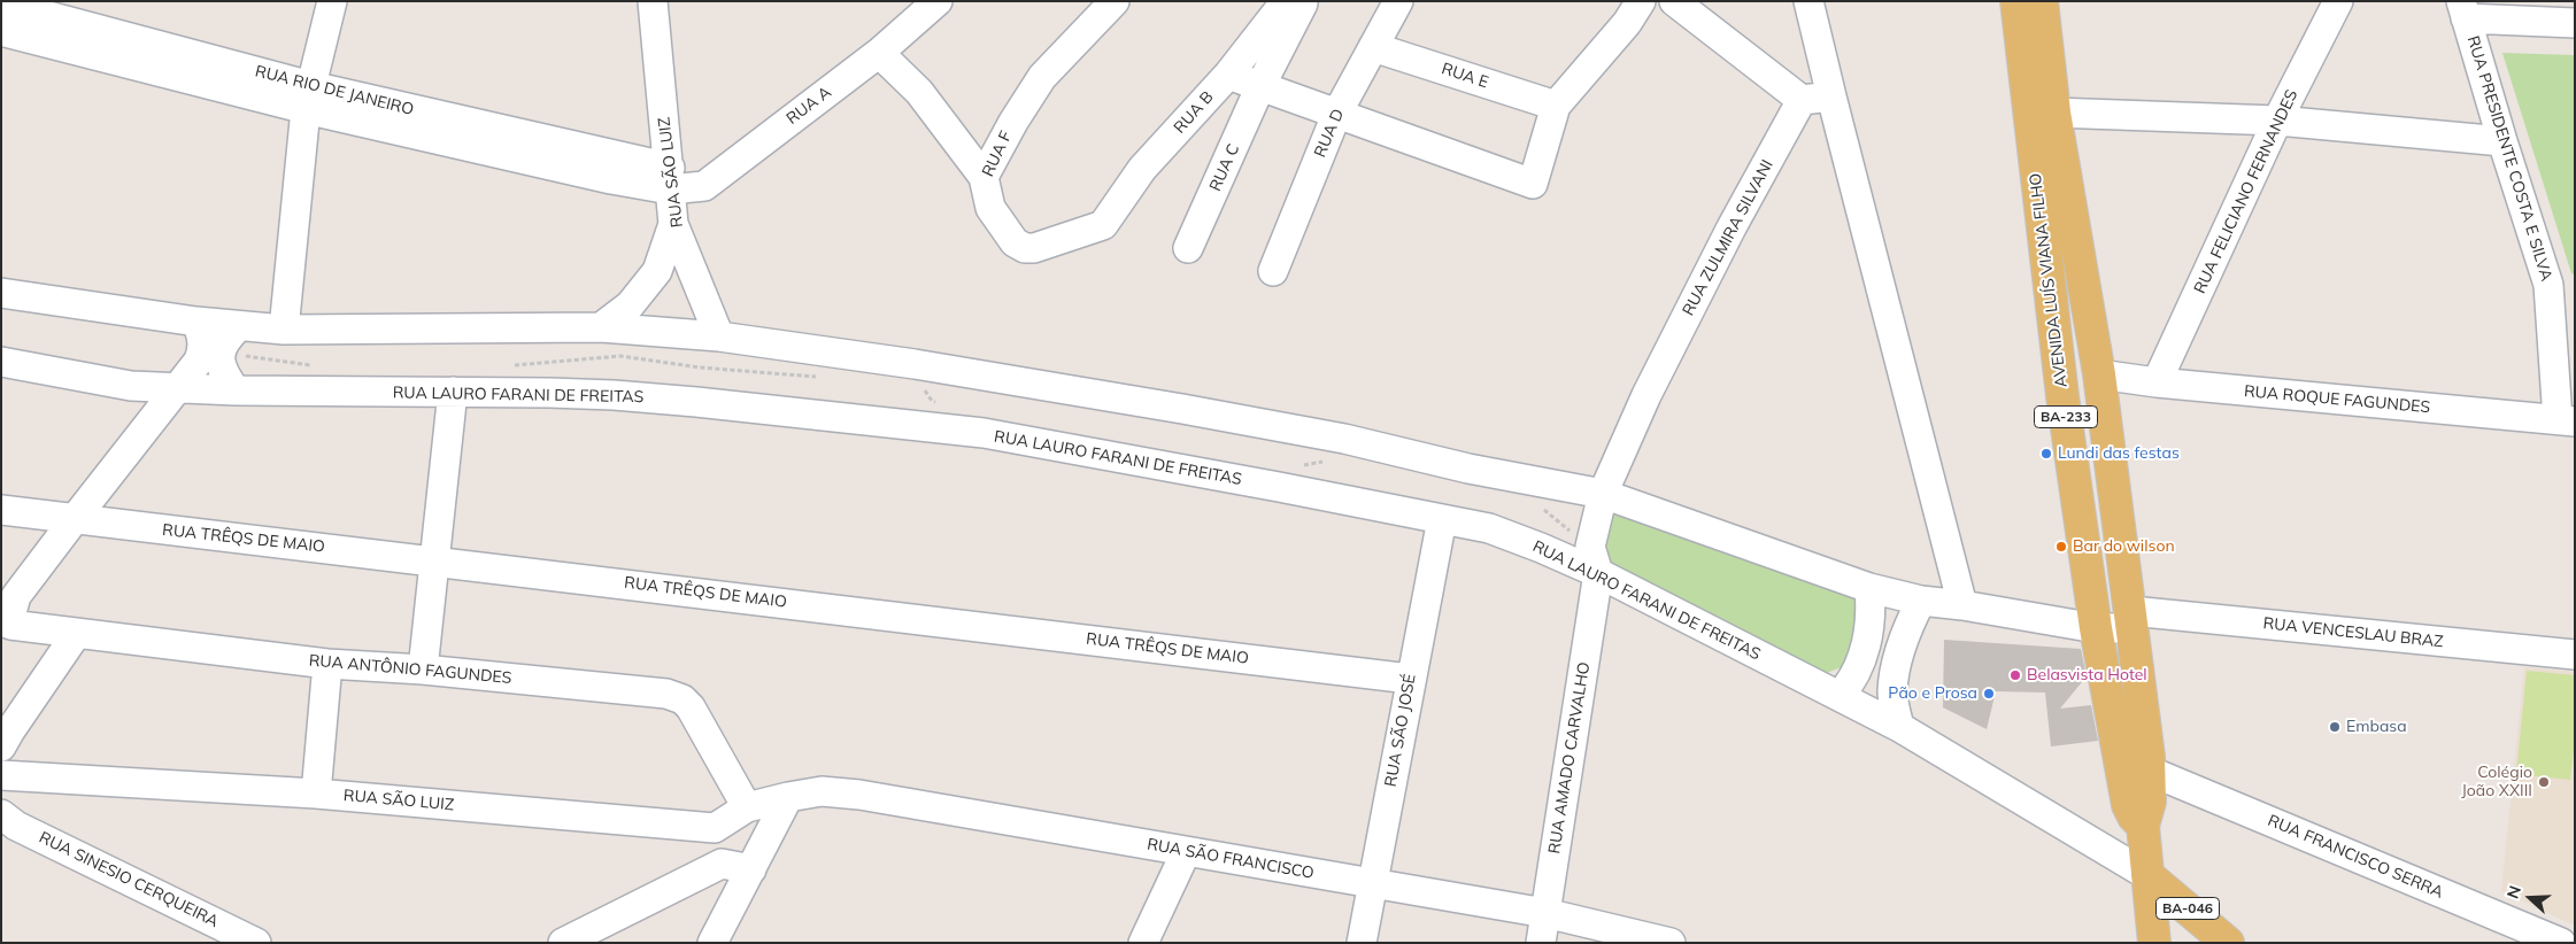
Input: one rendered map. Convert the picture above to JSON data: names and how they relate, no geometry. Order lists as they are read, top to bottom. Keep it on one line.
{"streets":{"main road":["AVENIDA LUÍS VIANA FILHO","BA-233","BA-046"],"street":["RUA E","RUA RIO DE JANEIRO","RUA A","RUA B","RUA D","RUA F","RUA PRESIDENTE COSTA E SILVA","RUA C","RUA SÃO LUIZ","RUA FELICIANO FERNANDES","RUA ZULMIRA SILVANI","RUA LAURO FARANI DE FREITAS","RUA ROQUE FAGUNDES","RUA TRÊQS DE MAIO","RUA VENCESLAU BRAZ","RUA ANTÔNIO FAGUNDES","RUA SÃO JOSÉ","RUA AMADO CARVALHO","RUA FRANCISCO SERRA","RUA SÃO FRANCISCO","RUA SINESIO CERQUEIRA"]},"crossings":[["RUA E","RUA D"],["RUA RIO DE JANEIRO","RUA A"],["RUA RIO DE JANEIRO","RUA SÃO LUIZ"],["RUA A","RUA SÃO LUIZ"],["RUA B","RUA F"],["RUA PRESIDENTE COSTA E SILVA","RUA ROQUE FAGUNDES"],["RUA FELICIANO FERNANDES","RUA ROQUE FAGUNDES"],["RUA ZULMIRA SILVANI","RUA LAURO FARANI DE FREITAS"],["RUA ZULMIRA SILVANI","RUA AMADO CARVALHO"],["AVENIDA LUÍS VIANA FILHO","RUA LAURO FARANI DE FREITAS"],["AVENIDA LUÍS VIANA FILHO","RUA ROQUE FAGUNDES"],["AVENIDA LUÍS VIANA FILHO","BA-233"],["AVENIDA LUÍS VIANA FILHO","RUA VENCESLAU BRAZ"],["AVENIDA LUÍS VIANA FILHO","RUA FRANCISCO SERRA"],["AVENIDA LUÍS VIANA FILHO","BA-046"],["RUA LAURO FARANI DE FREITAS","BA-233"],["RUA LAURO FARANI DE FREITAS","RUA SÃO JOSÉ"],["RUA LAURO FARANI DE FREITAS","RUA AMADO CARVALHO"],["RUA LAURO FARANI DE FREITAS","BA-046"],["BA-233","BA-046"],["RUA TRÊQS DE MAIO","RUA ANTÔNIO FAGUNDES"],["RUA TRÊQS DE MAIO","RUA SÃO JOSÉ"],["RUA SÃO JOSÉ","RUA SÃO FRANCISCO"],["RUA AMADO CARVALHO","RUA SÃO FRANCISCO"]],"places":["Lundi das festas","Bar do wilson","Belasvista Hotel","Pão e Prosa","Embasa","Colégio João XXIII"],"north":"left"}
